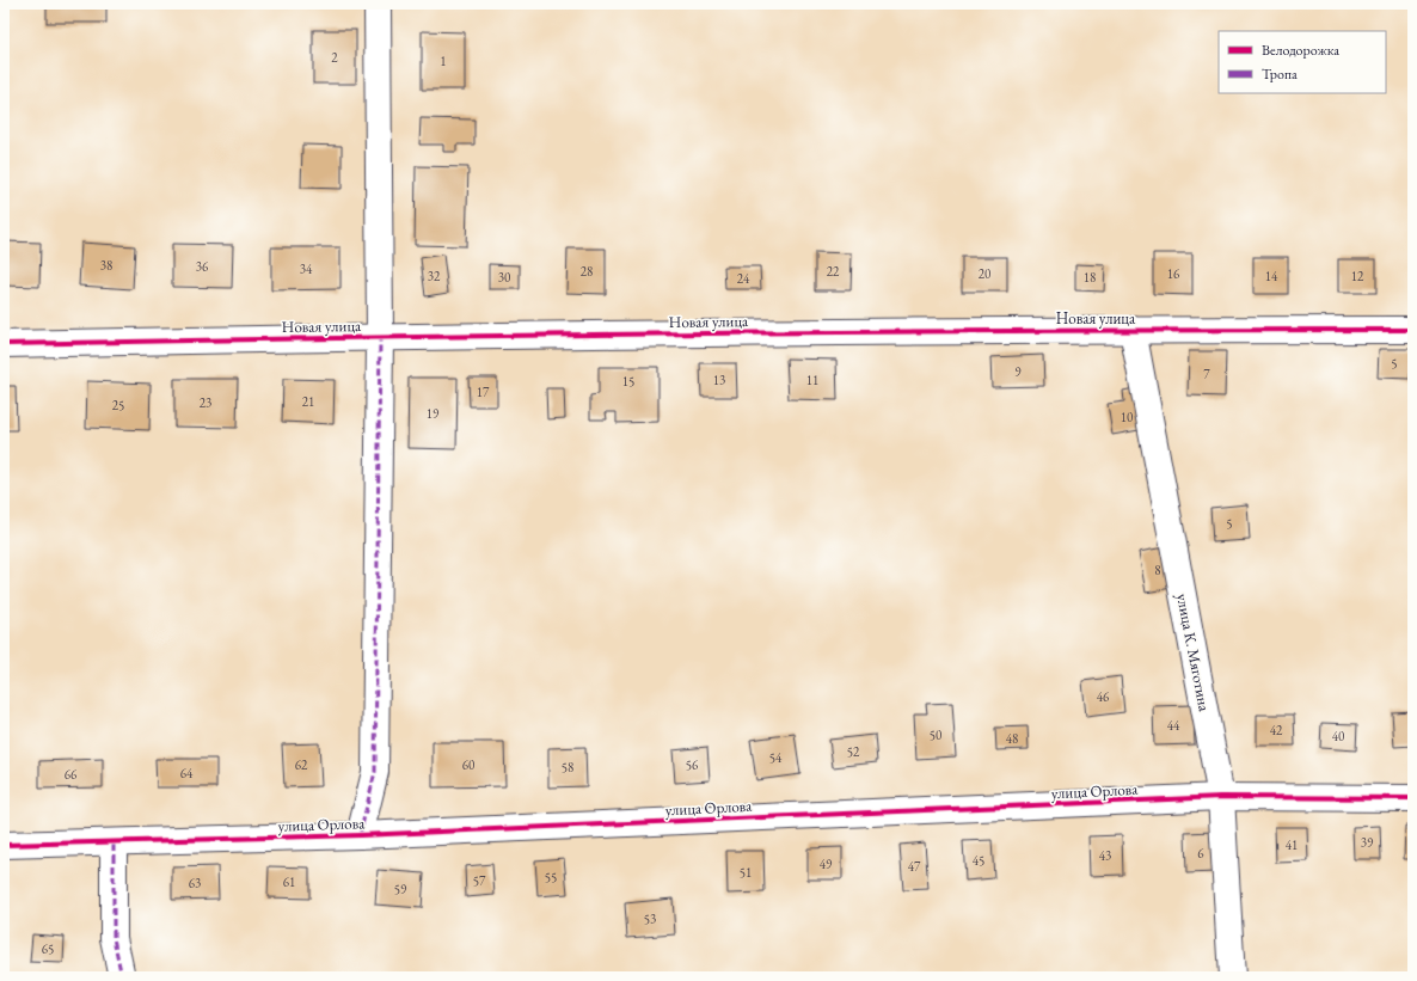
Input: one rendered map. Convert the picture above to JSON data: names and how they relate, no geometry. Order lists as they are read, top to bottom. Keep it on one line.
{"streets":{"street":["Новая улица","улица К. Мяготина","улица Орлова"]},"crossings":[["Новая улица","улица К. Мяготина"],["улица К. Мяготина","улица Орлова"]],"house_numbers":["2","1","38","36","34","28","22","20","16","32","14","12","30","18","24","5","9","7","13","11","15","17","21","23","25","19","10","5","8","46","44","42","50","40","48","52","54","62","60","56","58","64","66","39","41","6","43","45","49","47","51","55","57","61","63","59","53","65"],"legend":["Велодорожка","Тропа"]}
